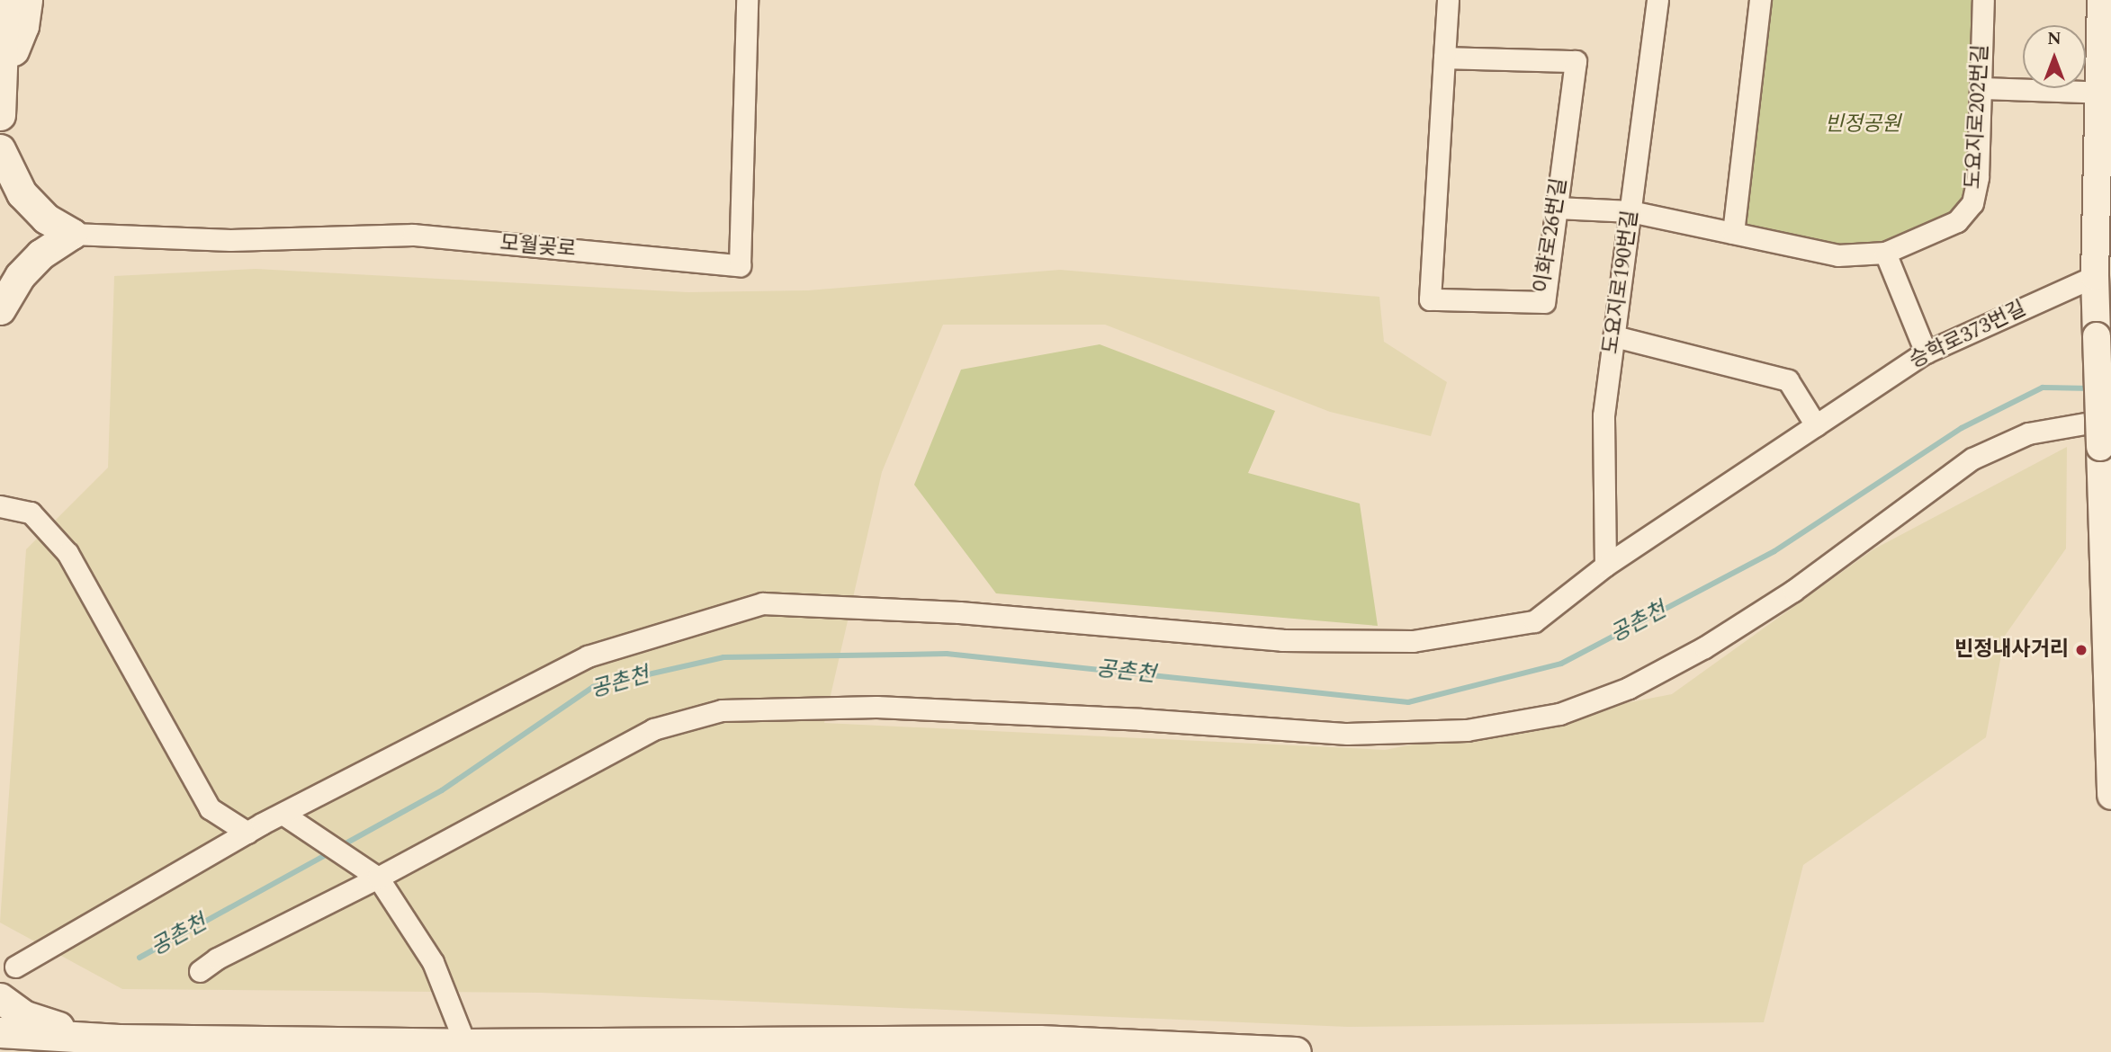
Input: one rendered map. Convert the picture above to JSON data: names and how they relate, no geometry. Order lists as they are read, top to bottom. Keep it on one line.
{"streets":{"street":["도요지로202번길","이화로26번길","모월곶로","도요지로190번길","승학로373번길"]},"crossings":[["도요지로202번길","이화로26번길"],["도요지로202번길","도요지로190번길"],["도요지로190번길","승학로373번길"]],"water":["공촌천"],"parks":["빈정공원"],"places":["빈정내사거리"],"north":"top"}
